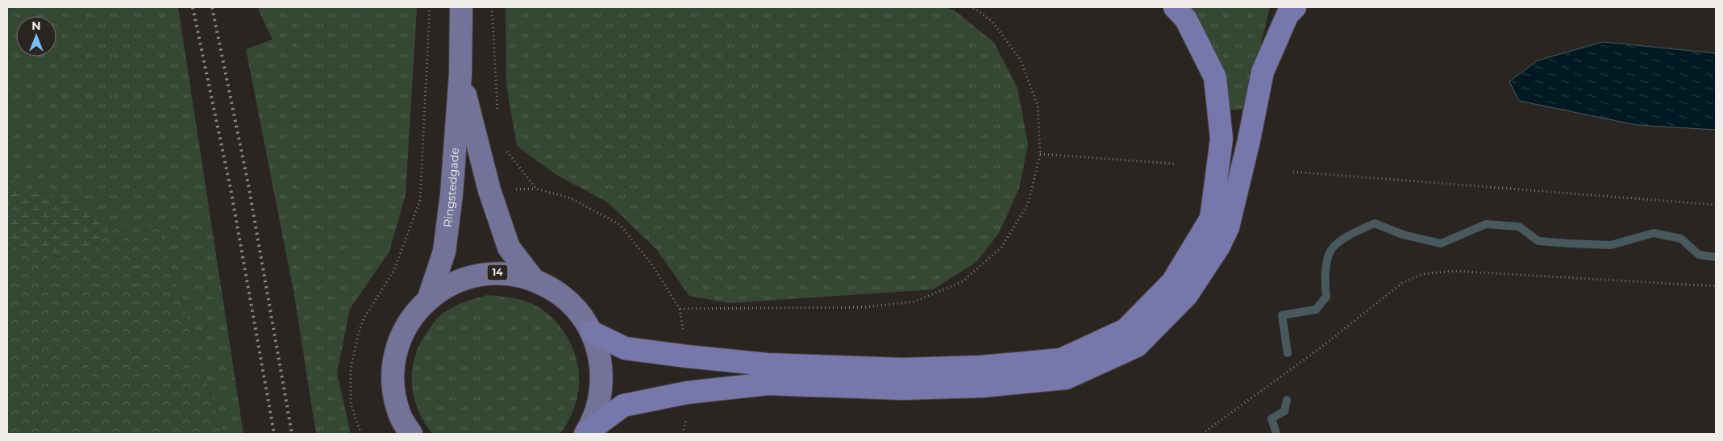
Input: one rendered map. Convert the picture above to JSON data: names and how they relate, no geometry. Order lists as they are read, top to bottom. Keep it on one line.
{"streets":{"main road":["Ringstedgade","14"]},"crossings":[["Ringstedgade","14"]],"north":"top"}
